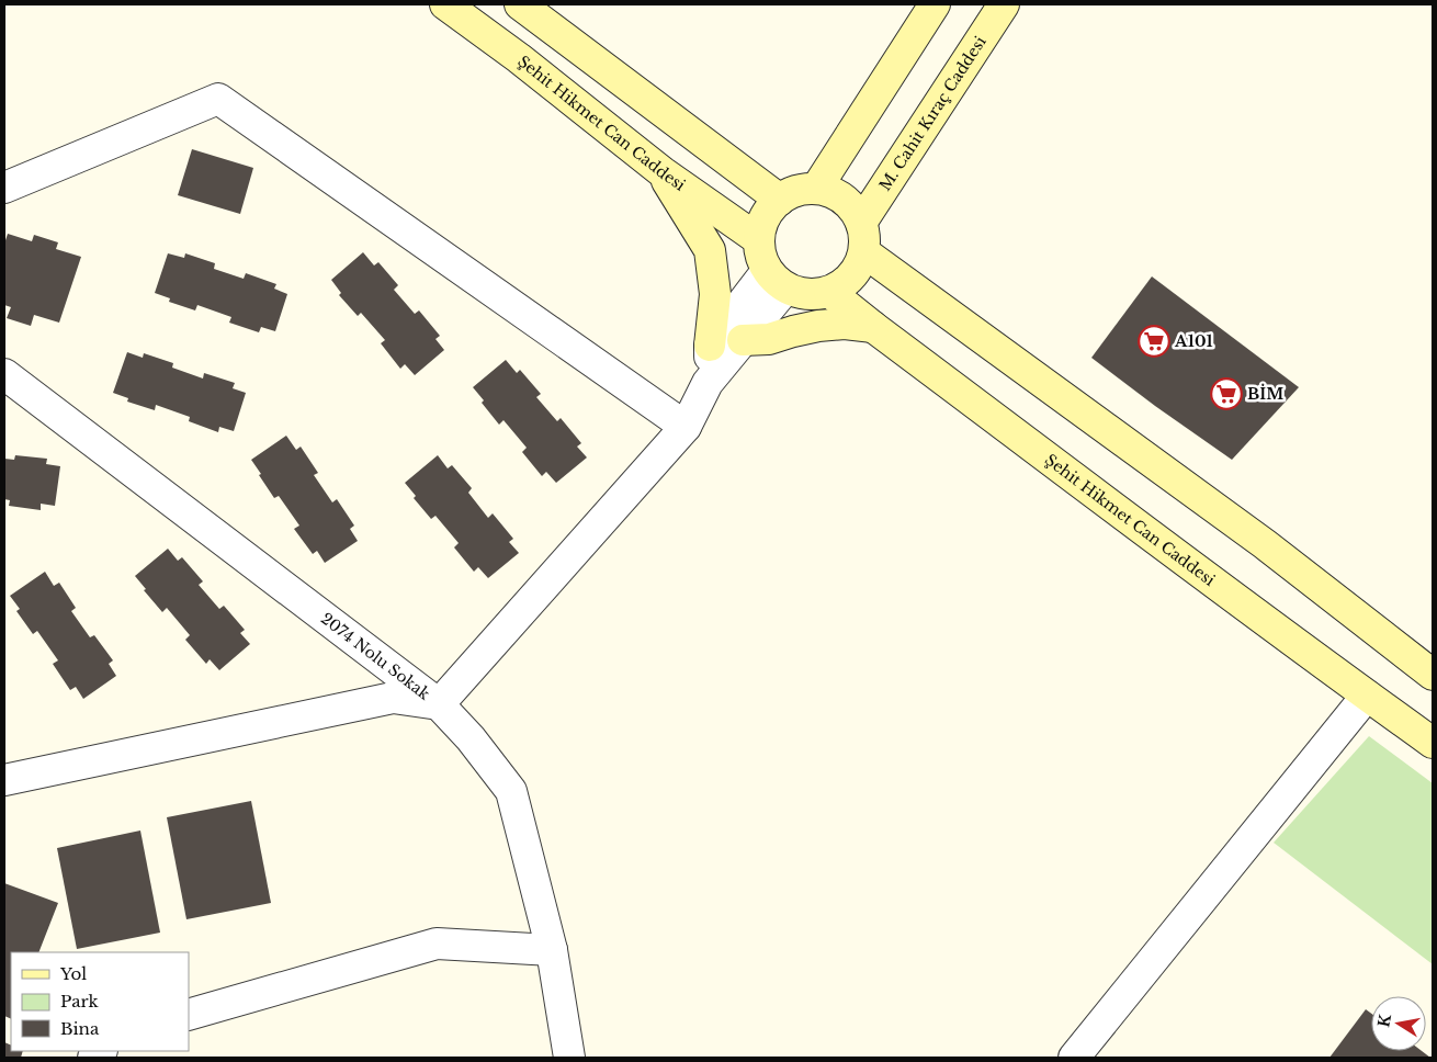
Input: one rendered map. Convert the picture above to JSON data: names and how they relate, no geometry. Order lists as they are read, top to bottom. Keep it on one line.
{"streets":{"street":["M. Cahit Kıraç Caddesi","Şehit Hikmet Can Caddesi","2074 Nolu Sokak"]},"crossings":[["M. Cahit Kıraç Caddesi","Şehit Hikmet Can Caddesi"]],"places":{"supermarket":["A101","BİM"]},"legend":["Yol","Park","Bina"],"north":"left"}
